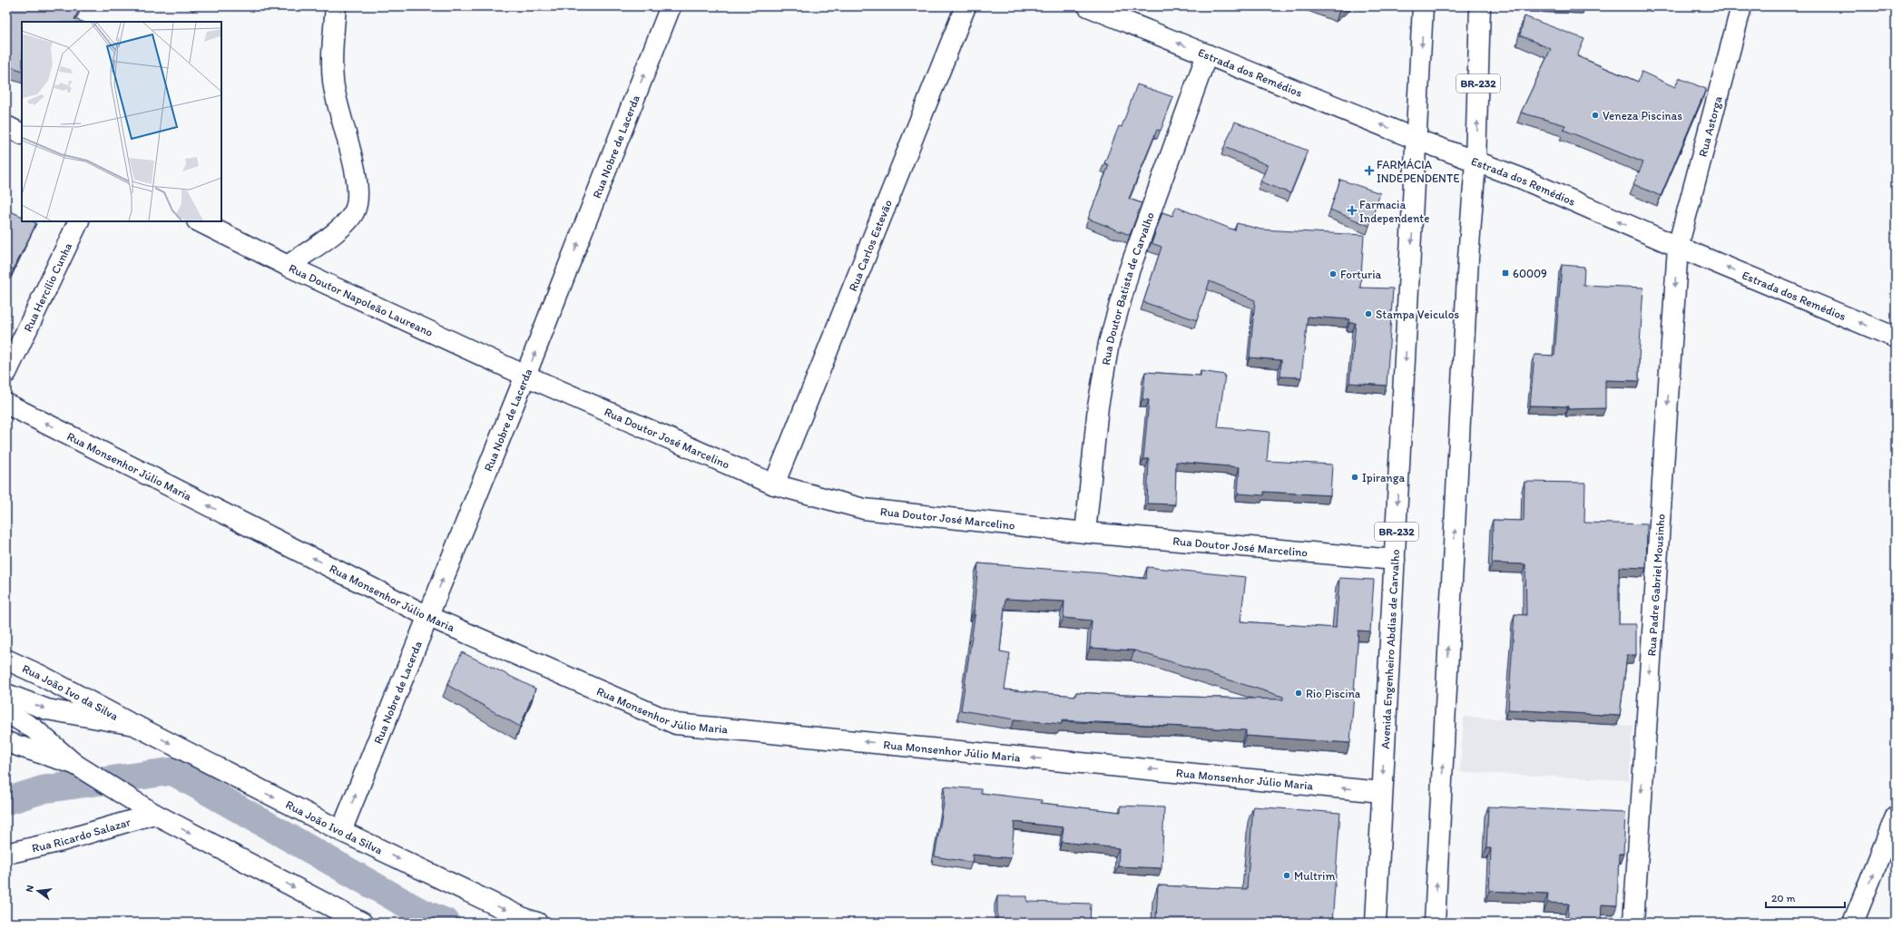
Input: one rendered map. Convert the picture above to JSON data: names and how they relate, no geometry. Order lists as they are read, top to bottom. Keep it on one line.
{"streets":{"main road":["Estrada dos Remédios","BR-232","Rua Astorga","Rua Nobre de Lacerda","Rua Carlos Estevão","Rua Hercílio Cunha","Rua Doutor Batista de Carvalho","Rua Doutor Napoleão Laureano","Rua Doutor José Marcelino","Rua Monsenhor Júlio Maria","Rua Padre Gabriel Mousinho","Avenida Engenheiro Abdias de Carvalho","Rua João Ivo da Silva","Rua Ricardo Salazar"]},"crossings":[["Estrada dos Remédios","BR-232"],["Estrada dos Remédios","Rua Astorga"],["Estrada dos Remédios","Rua Doutor Batista de Carvalho"],["Estrada dos Remédios","Rua Padre Gabriel Mousinho"],["Estrada dos Remédios","Avenida Engenheiro Abdias de Carvalho"],["Rua Astorga","Rua Padre Gabriel Mousinho"],["Rua Nobre de Lacerda","Rua Doutor Napoleão Laureano"],["Rua Nobre de Lacerda","Rua Doutor José Marcelino"],["Rua Nobre de Lacerda","Rua Monsenhor Júlio Maria"],["Rua Nobre de Lacerda","Rua João Ivo da Silva"],["Rua Carlos Estevão","Rua Doutor José Marcelino"],["Rua Doutor Batista de Carvalho","Rua Doutor José Marcelino"],["Rua Doutor Napoleão Laureano","Rua Doutor José Marcelino"],["Rua Doutor José Marcelino","Avenida Engenheiro Abdias de Carvalho"],["Rua Monsenhor Júlio Maria","Avenida Engenheiro Abdias de Carvalho"]],"one_way":["Estrada dos Remédios","Rua Nobre de Lacerda","Rua Monsenhor Júlio Maria","Rua Padre Gabriel Mousinho"],"places":{"other":["Veneza Piscinas","Forturia","Stampa Veiculos","Ipiranga","Rio Piscina","Multrim"],"health":["FARMÁCIA INDEPENDENTE","Farmacia Independente"],"transit":["60009"]},"scale_bar":"20 m","north":"left"}
